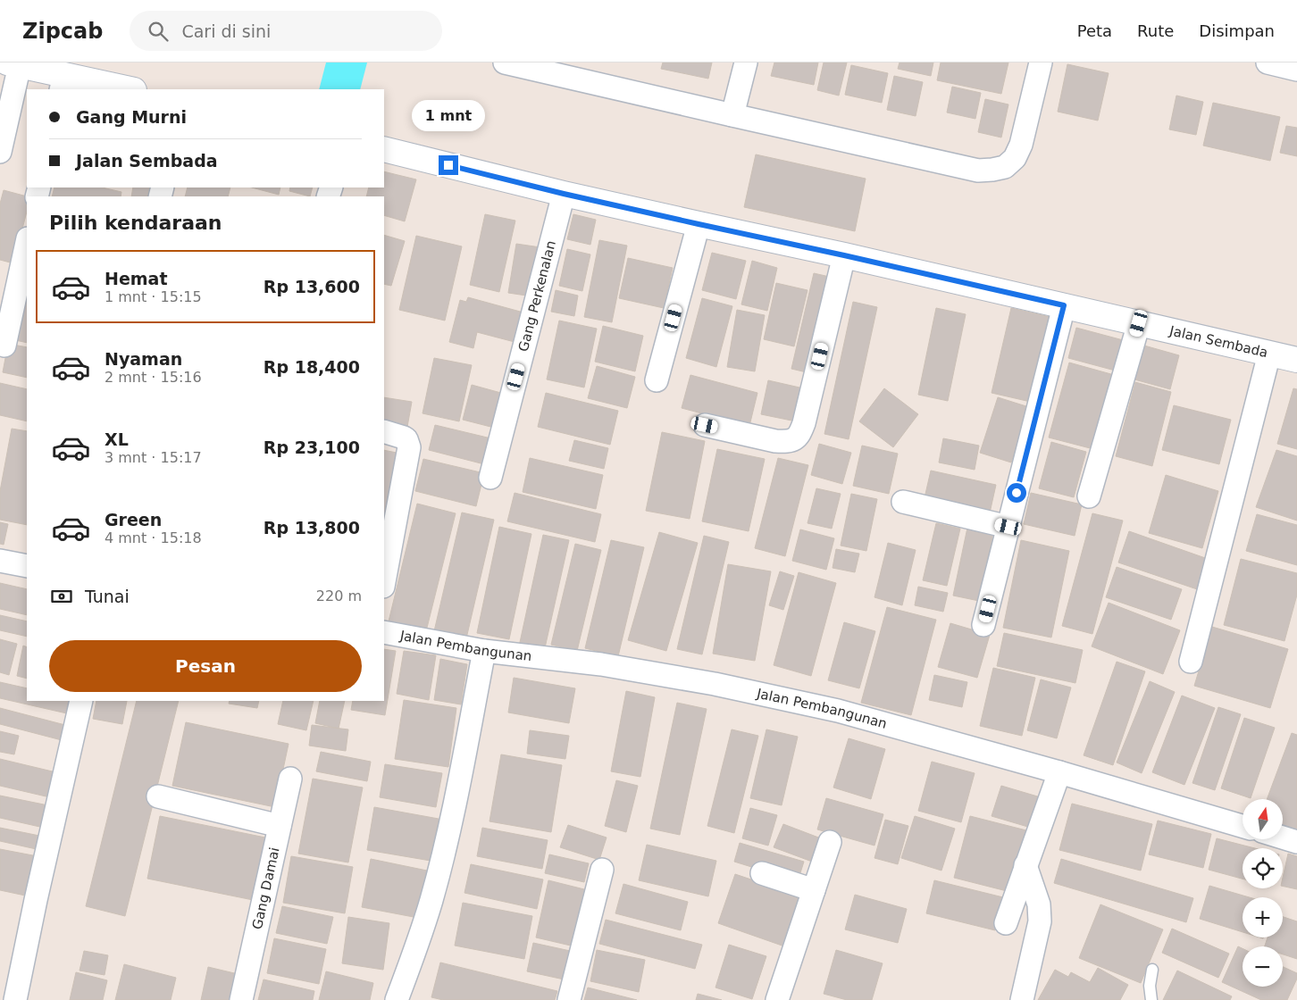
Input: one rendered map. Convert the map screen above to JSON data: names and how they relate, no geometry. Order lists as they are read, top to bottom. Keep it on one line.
{"streets":{"street":["Gang Perkenalan","Jalan Sembada","Jalan Pembangunan","Gang Damai"]},"crossings":[["Gang Perkenalan","Jalan Sembada"]],"north":"top","page":{"header":"Zipcab","search":"Cari di sini","nav":["Peta","Rute","Disimpan"],"banner":["Gang Murni","Jalan Sembada"],"bubble":"1 mnt","heading":"Pilih kendaraan","list":[{"name":"Hemat","note":"1 mnt · 15:15","value":"Rp 13,600"},{"name":"Nyaman","note":"2 mnt · 15:16","value":"Rp 18,400"},{"name":"XL","note":"3 mnt · 15:17","value":"Rp 23,100"},{"name":"Green","note":"4 mnt · 15:18","value":"Rp 13,800"}],"pay":["Tunai","220 m"],"buttons":"Pesan","map_buttons":["+","−"]}}
